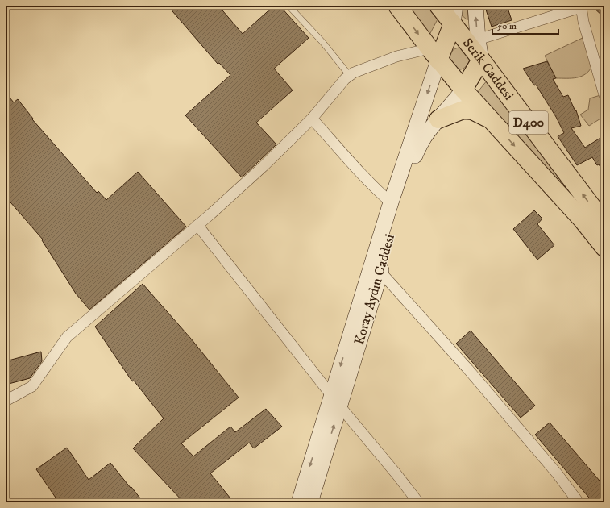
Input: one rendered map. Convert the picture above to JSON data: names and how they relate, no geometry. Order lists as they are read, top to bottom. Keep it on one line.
{"streets":{"highway":["Serik Caddesi","D400"],"main road":["Koray Aydın Caddesi"]},"crossings":[["Serik Caddesi","D400"],["Serik Caddesi","Koray Aydın Caddesi"]],"scale_bar":"50 m"}
